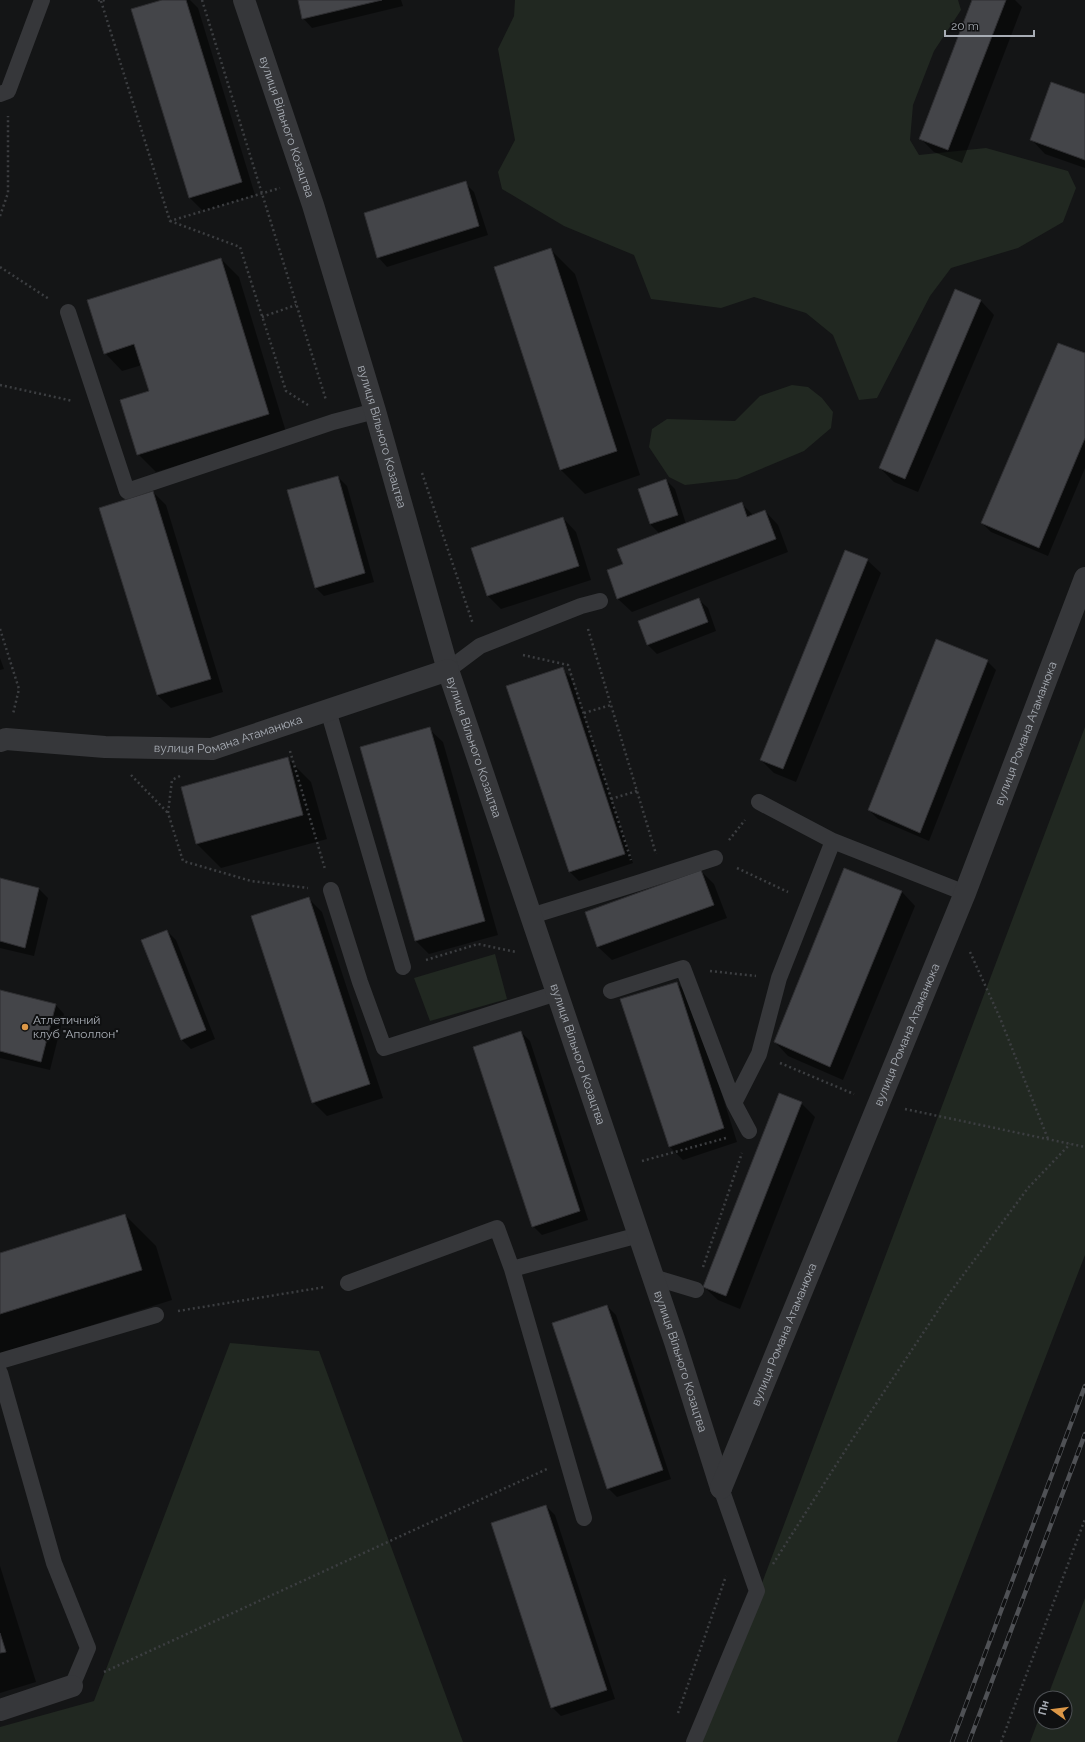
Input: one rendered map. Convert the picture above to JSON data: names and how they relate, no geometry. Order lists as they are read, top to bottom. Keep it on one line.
{"streets":{"street":["вулиця Вільного Козацтва","вулиця Романа Атаманюка"]},"crossings":[["вулиця Вільного Козацтва","вулиця Романа Атаманюка"]],"places":["Атлетичний клуб \"Аполлон\""],"scale_bar":"20 m","north":"left"}
